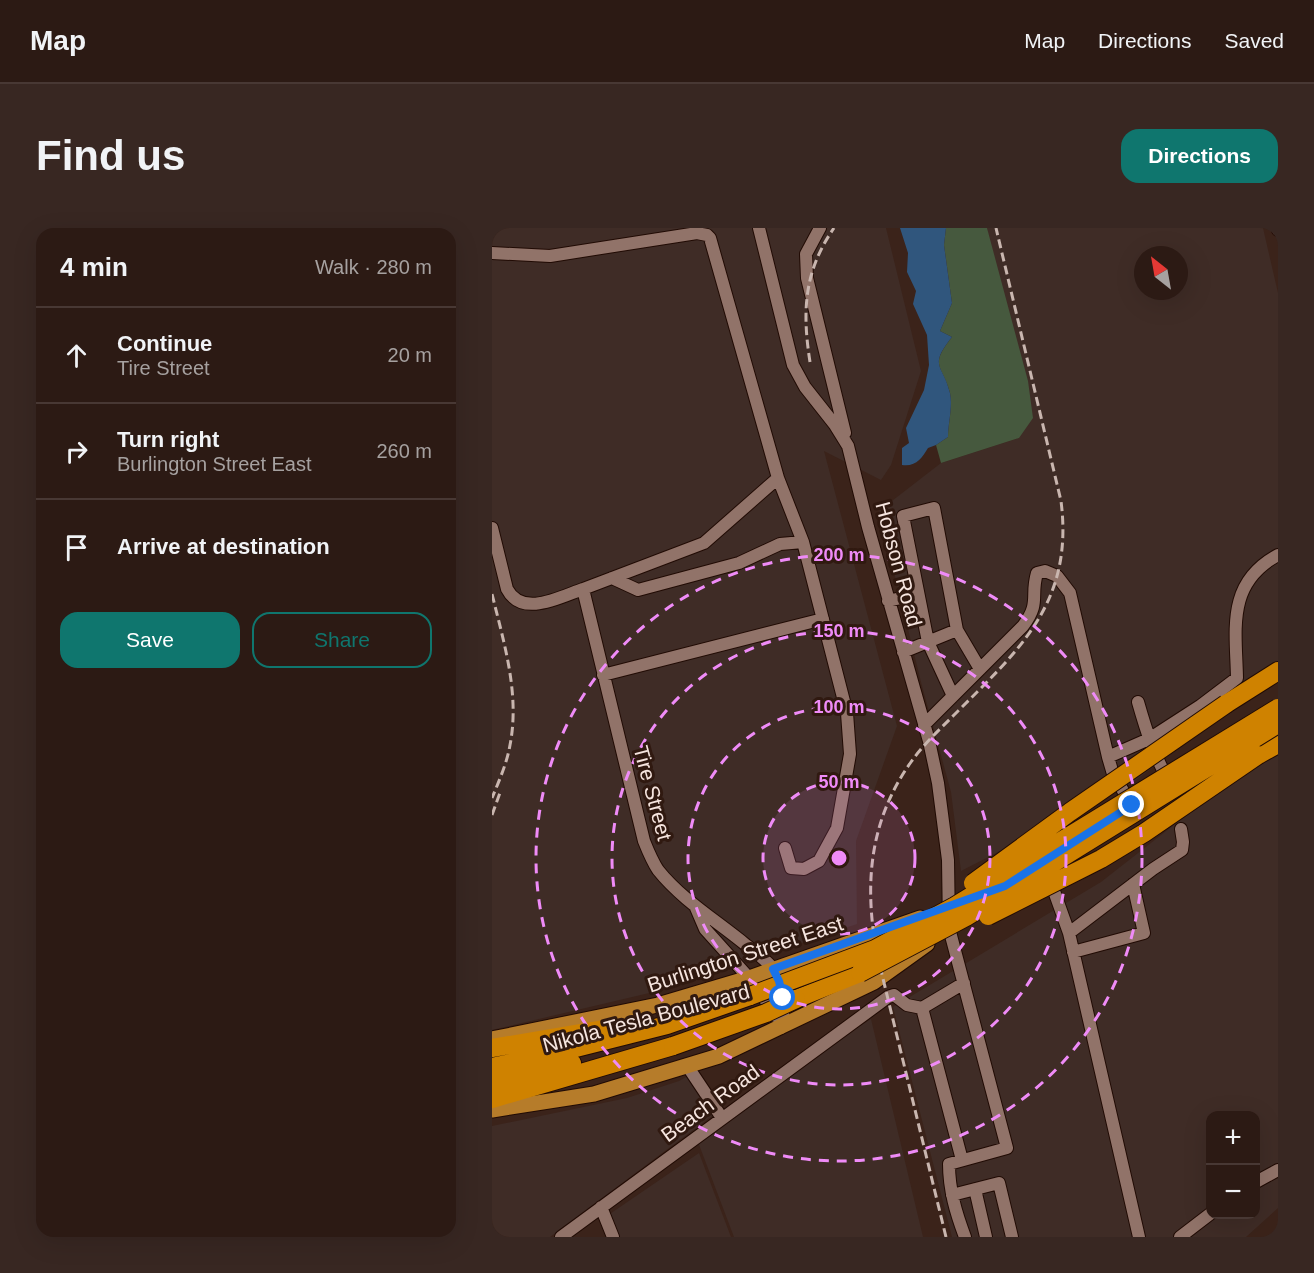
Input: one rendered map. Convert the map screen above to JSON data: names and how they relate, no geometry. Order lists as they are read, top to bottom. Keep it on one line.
{"streets":{"highway":["Nikola Tesla Boulevard"],"main road":["Burlington Street East"],"street":["Hobson Road","Tire Street","Beach Road"]},"crossings":[["Hobson Road","Burlington Street East"],["Tire Street","Burlington Street East"]],"north":"top left","page":{"header":"Map","nav":["Map","Directions","Saved"],"buttons":["Directions",["Save","Share"]],"title":"Find us","heading":["4 min","Walk · 280 m"],"list":[["Continue","Tire Street","20 m"],["Turn right","Burlington Street East","260 m"],"Arrive at destination"],"map_buttons":["+","−"]},"rings":["200 m","150 m","100 m","50 m"]}
